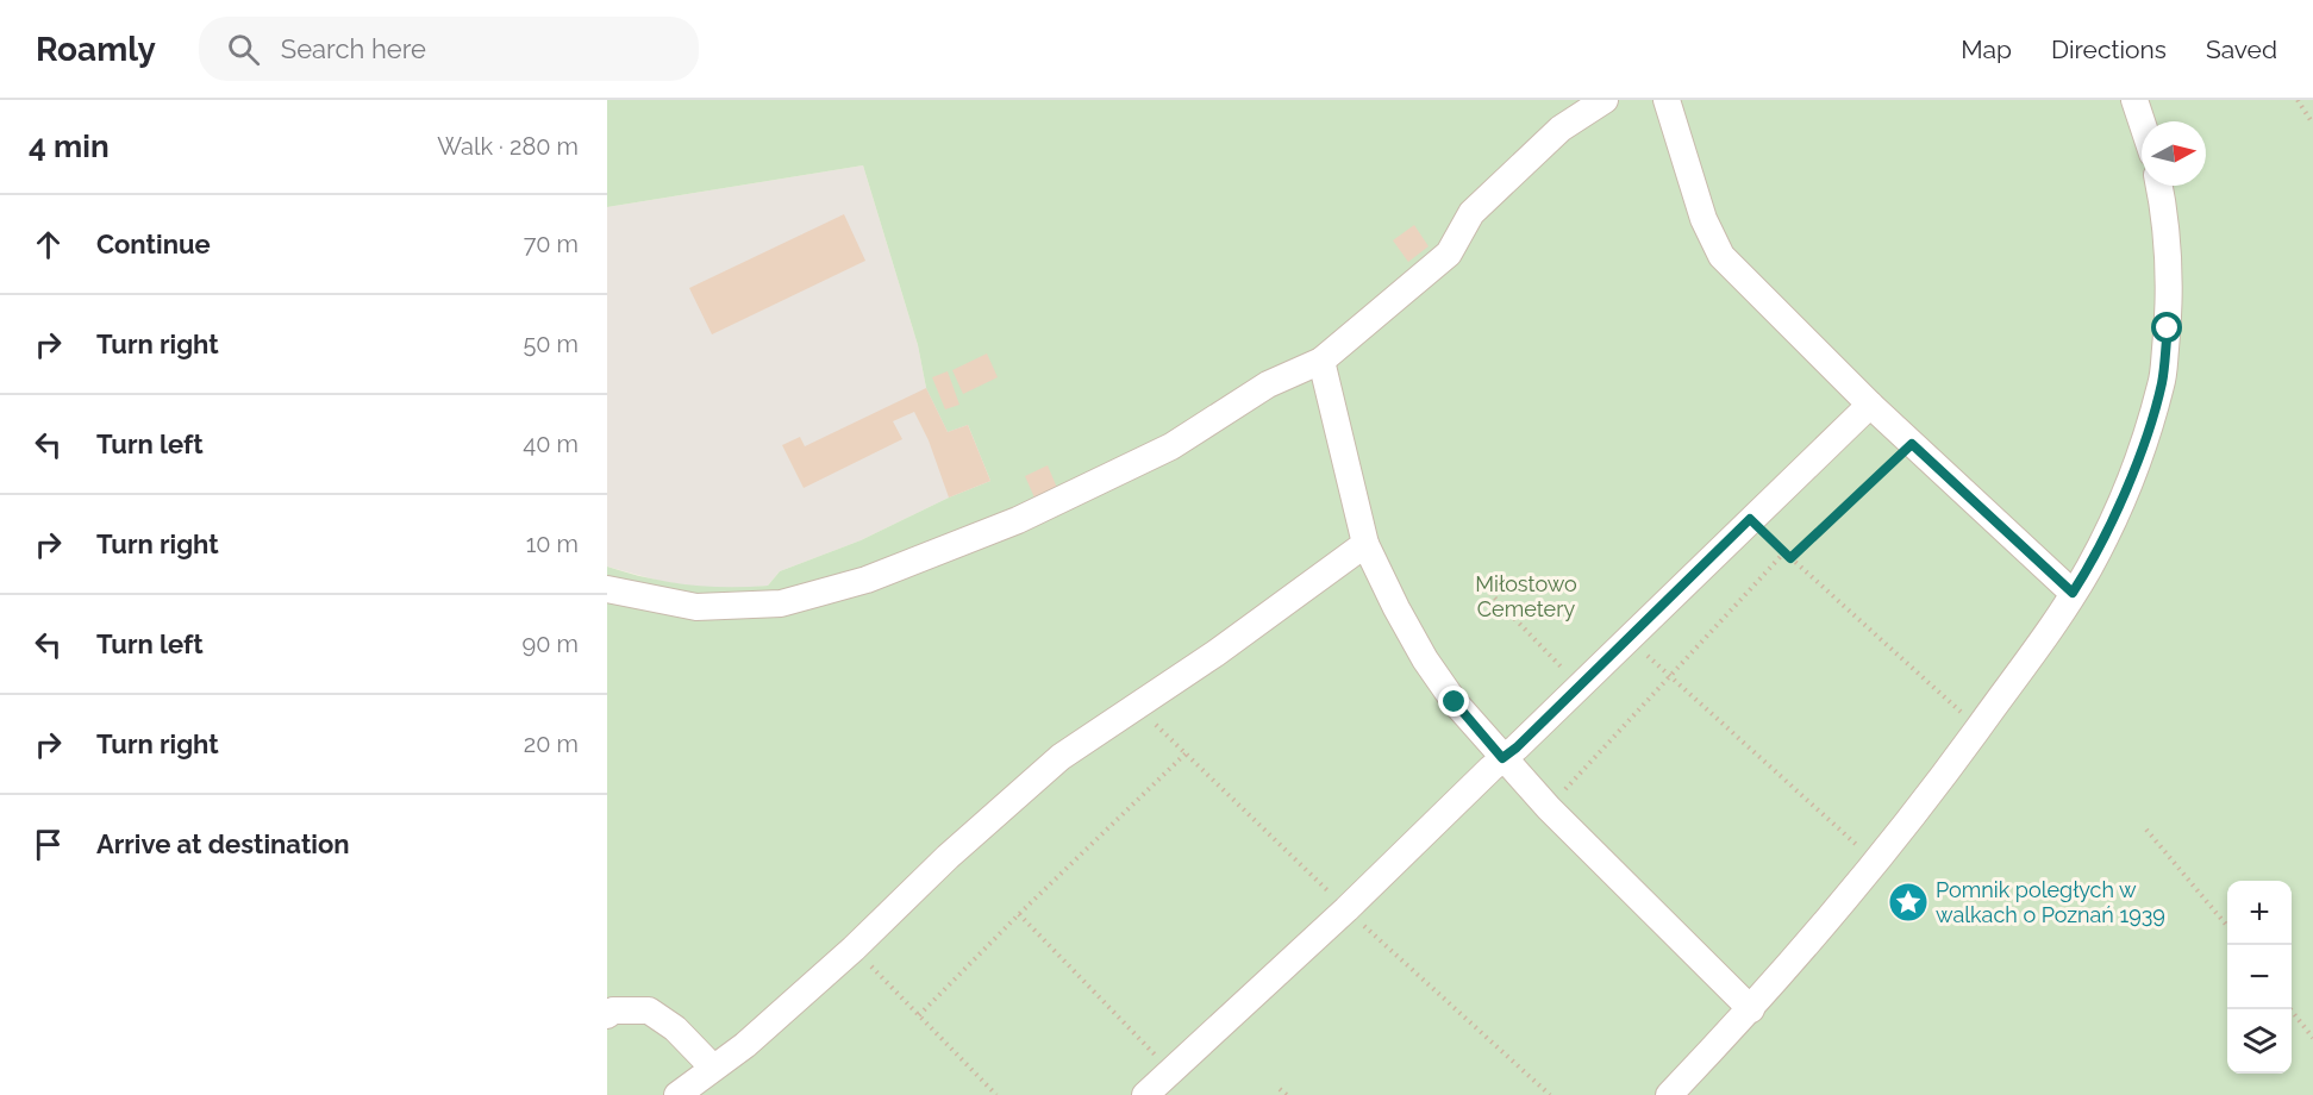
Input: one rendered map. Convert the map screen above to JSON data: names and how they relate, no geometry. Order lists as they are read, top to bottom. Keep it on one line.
{"parks":["Miłostowo Cemetery"],"places":{"place":["Pomnik poległych w walkach o Poznań 1939"]},"north":"right","page":{"header":"Roamly","search":"Search here","nav":["Map","Directions","Saved"],"heading":["4 min","Walk · 280 m"],"list":[["Continue","70 m"],["Turn right","50 m"],["Turn left","40 m"],["Turn right","10 m"],["Turn left","90 m"],["Turn right","20 m"],"Arrive at destination"],"map_buttons":["+","−"]}}
